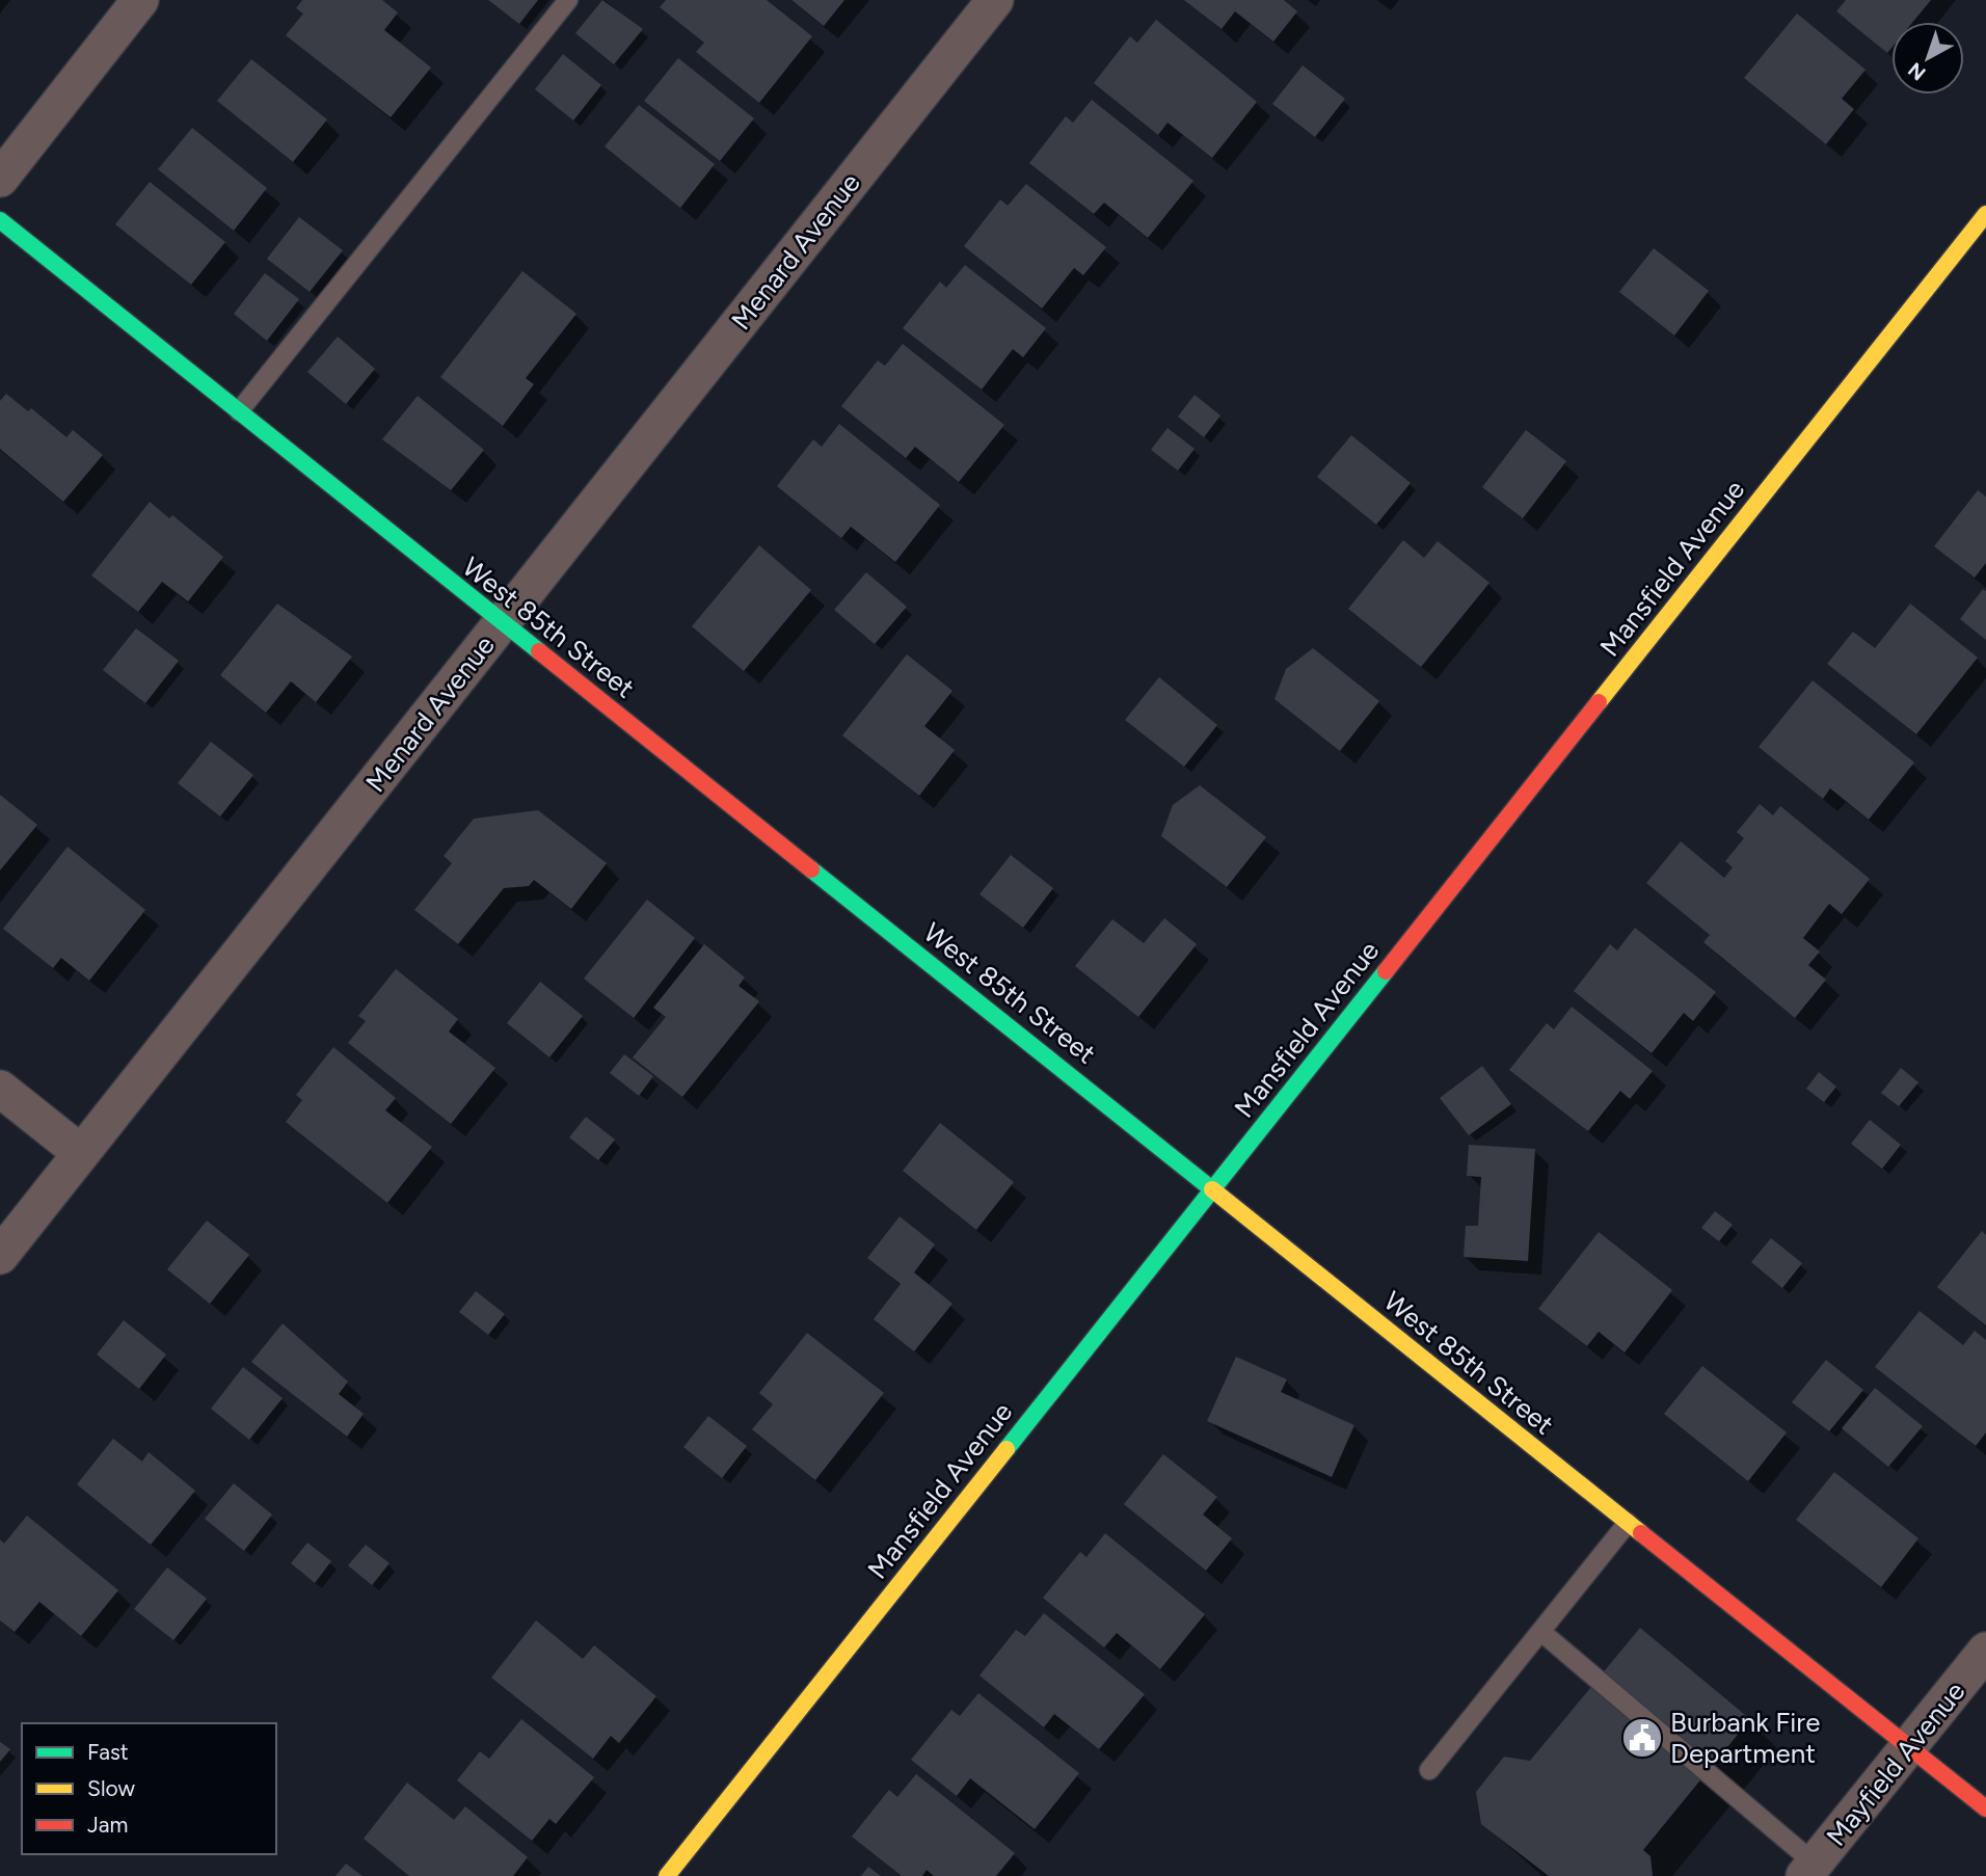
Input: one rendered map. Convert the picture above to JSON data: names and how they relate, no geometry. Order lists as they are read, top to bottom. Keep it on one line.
{"streets":{"street":["Menard Avenue","Mansfield Avenue","West 85th Street","Mayfield Avenue"]},"crossings":[["Menard Avenue","West 85th Street"],["Mansfield Avenue","West 85th Street"],["West 85th Street","Mayfield Avenue"]],"places":{"public building":["Burbank Fire Department"]},"legend":["Fast","Slow","Jam"],"north":"bottom left"}
